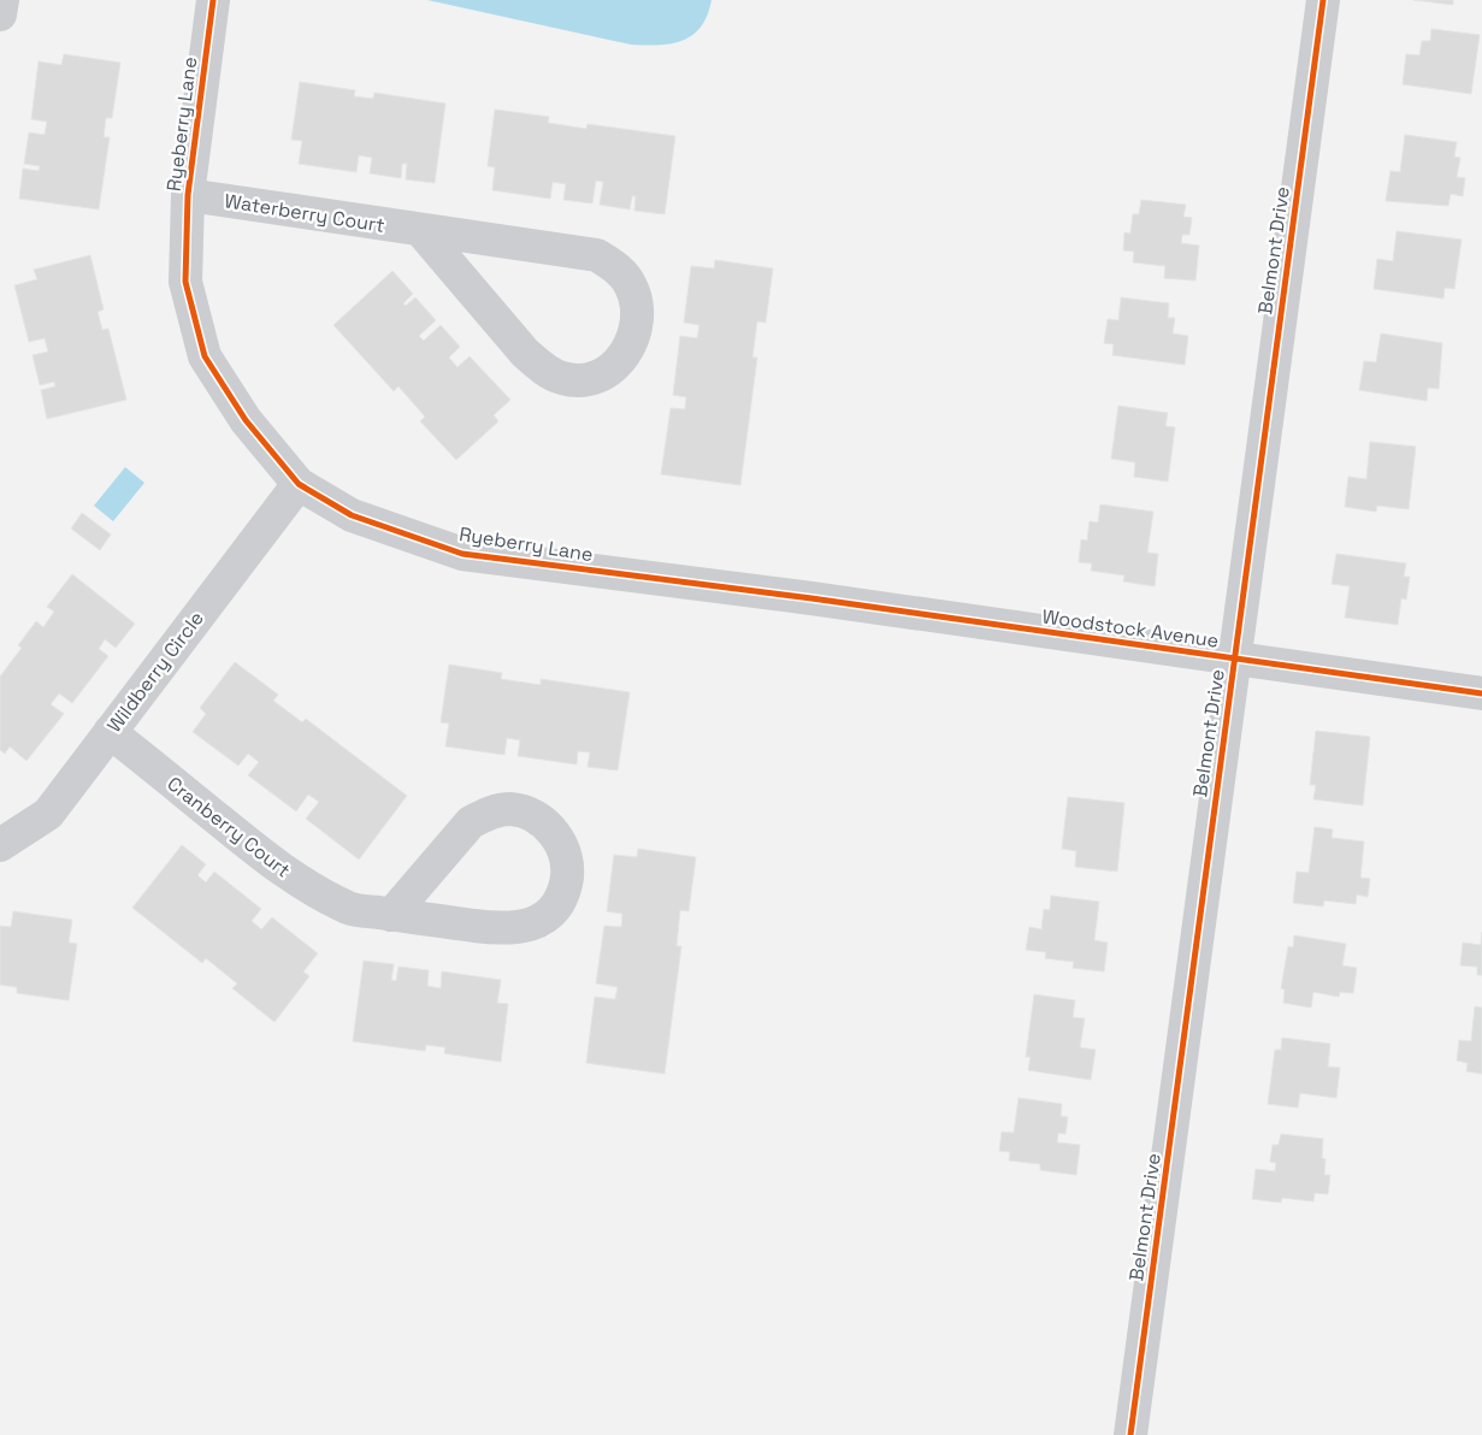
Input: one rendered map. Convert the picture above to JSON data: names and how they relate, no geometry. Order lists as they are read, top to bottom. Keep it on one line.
{"streets":{"street":["Ryeberry Lane","Waterberry Court","Belmont Drive","Woodstock Avenue","Wildberry Circle","Cranberry Court"]},"crossings":[["Ryeberry Lane","Waterberry Court"],["Ryeberry Lane","Woodstock Avenue"],["Ryeberry Lane","Wildberry Circle"],["Belmont Drive","Woodstock Avenue"],["Wildberry Circle","Cranberry Court"]]}
